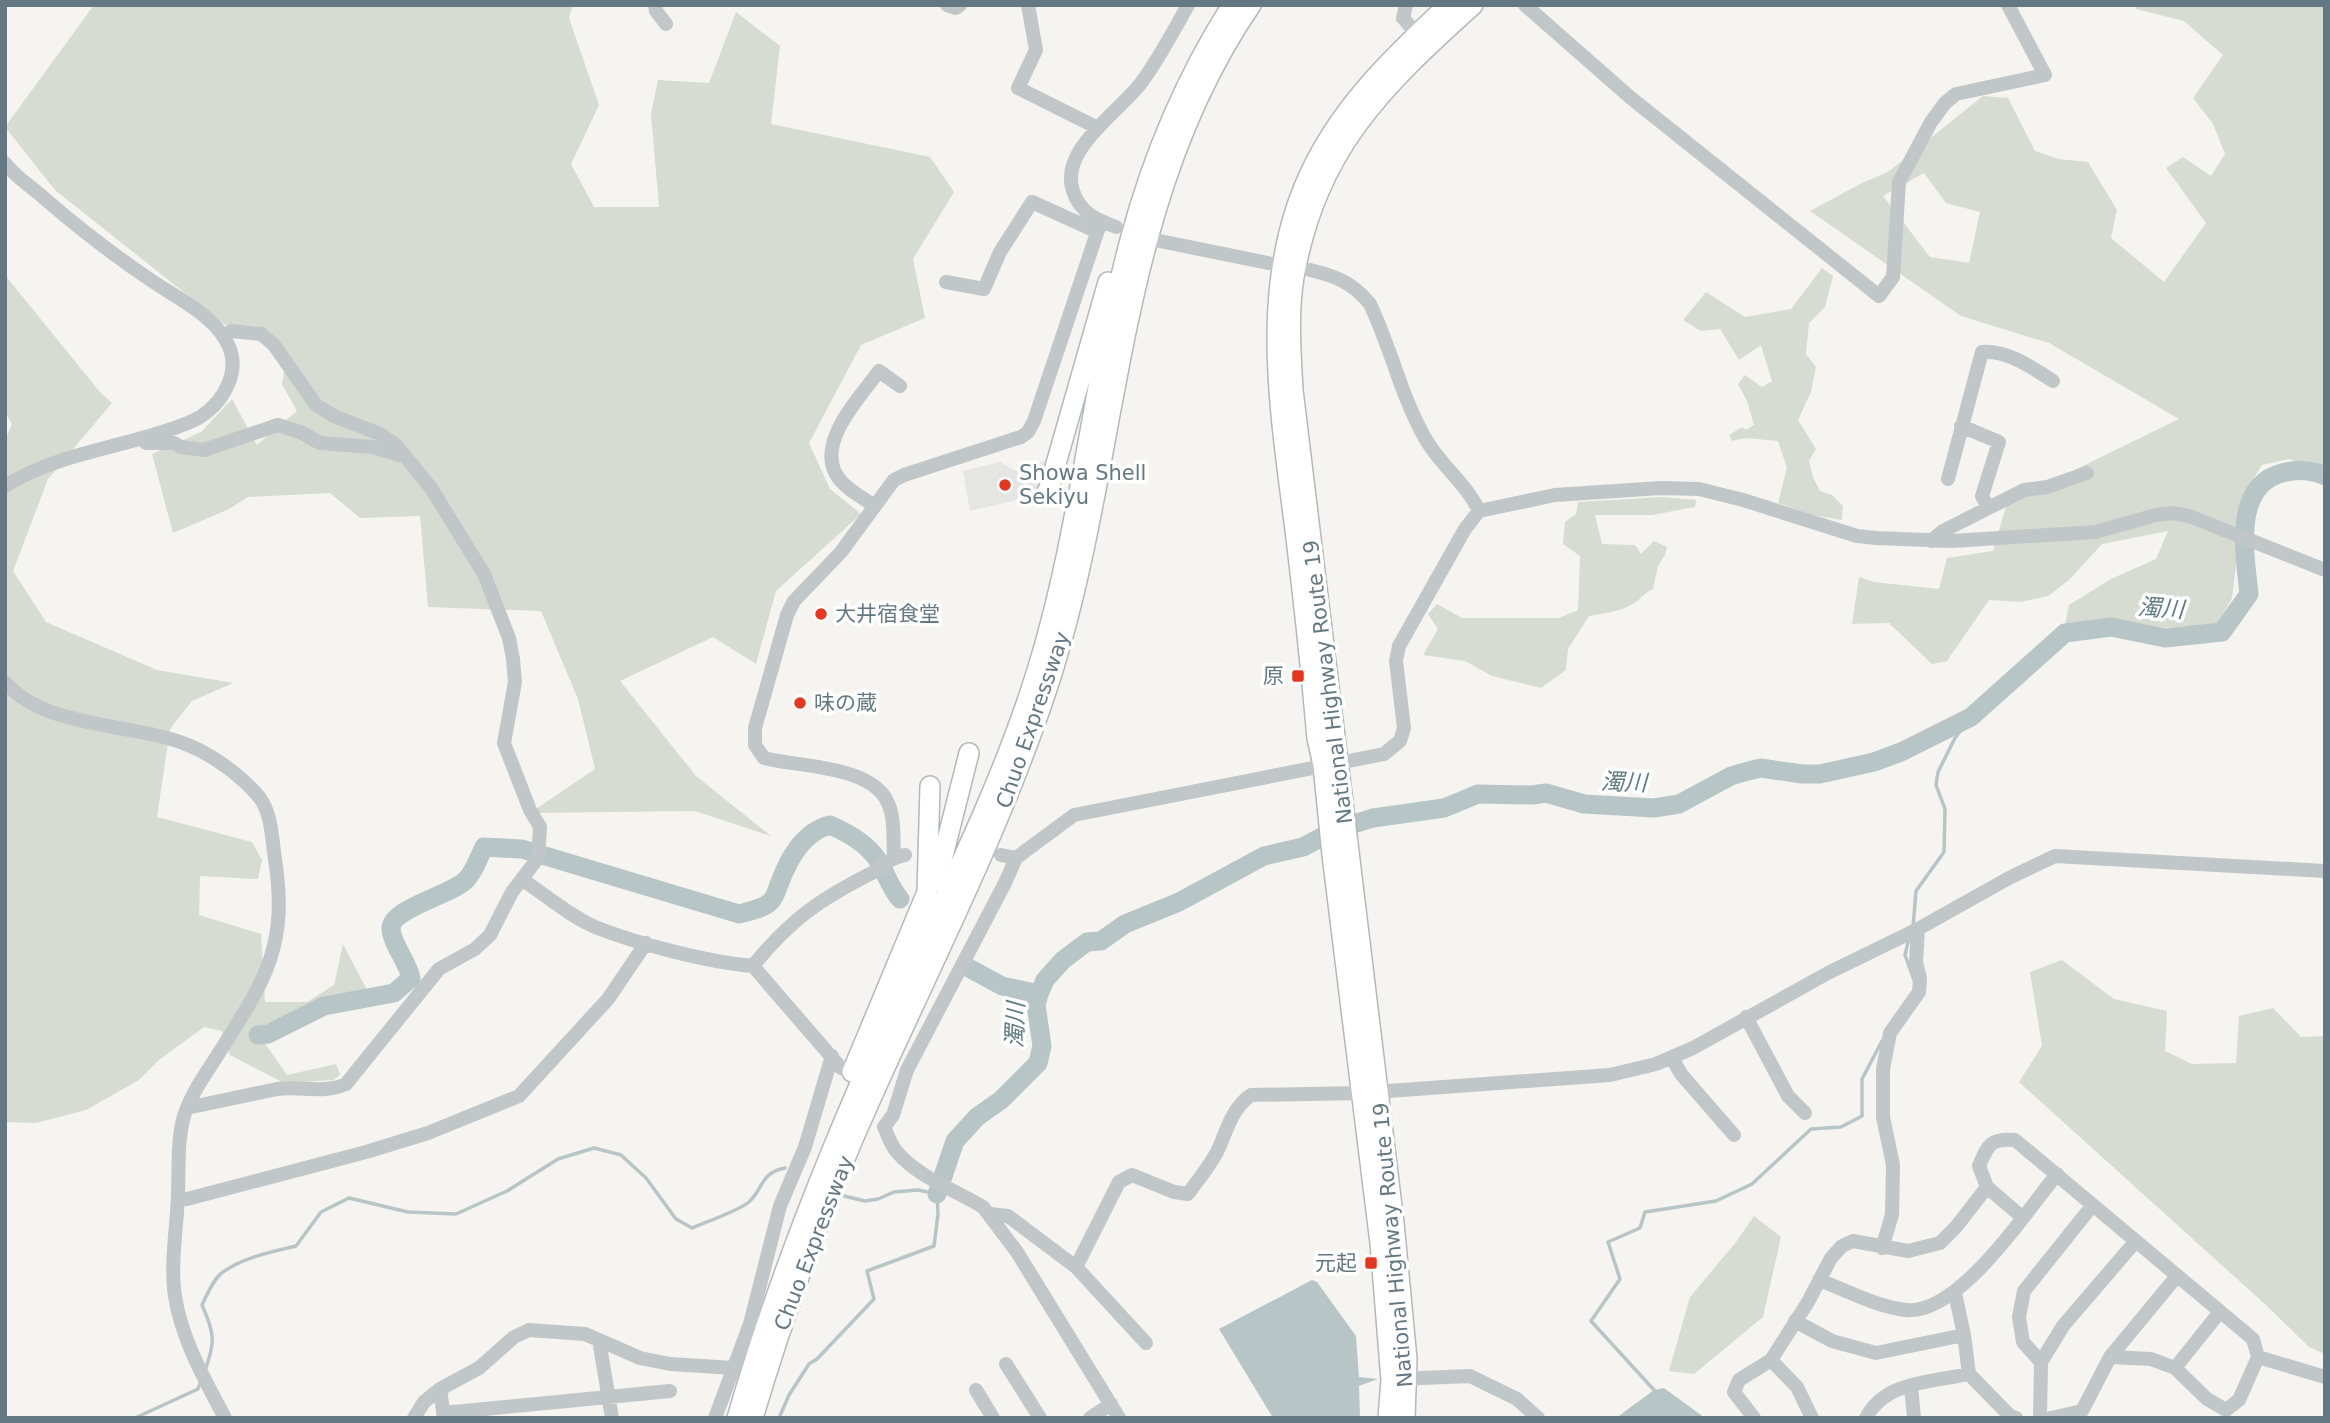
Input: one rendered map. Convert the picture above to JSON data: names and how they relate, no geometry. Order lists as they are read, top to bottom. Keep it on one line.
{"streets":{"highway":["National Highway Route 19","Chuo Expressway"]},"water":["濁川"],"places":{"other":["Showa Shell Sekiyu","大井宿食堂","味の蔵"],"transit":["原","元起"]}}
